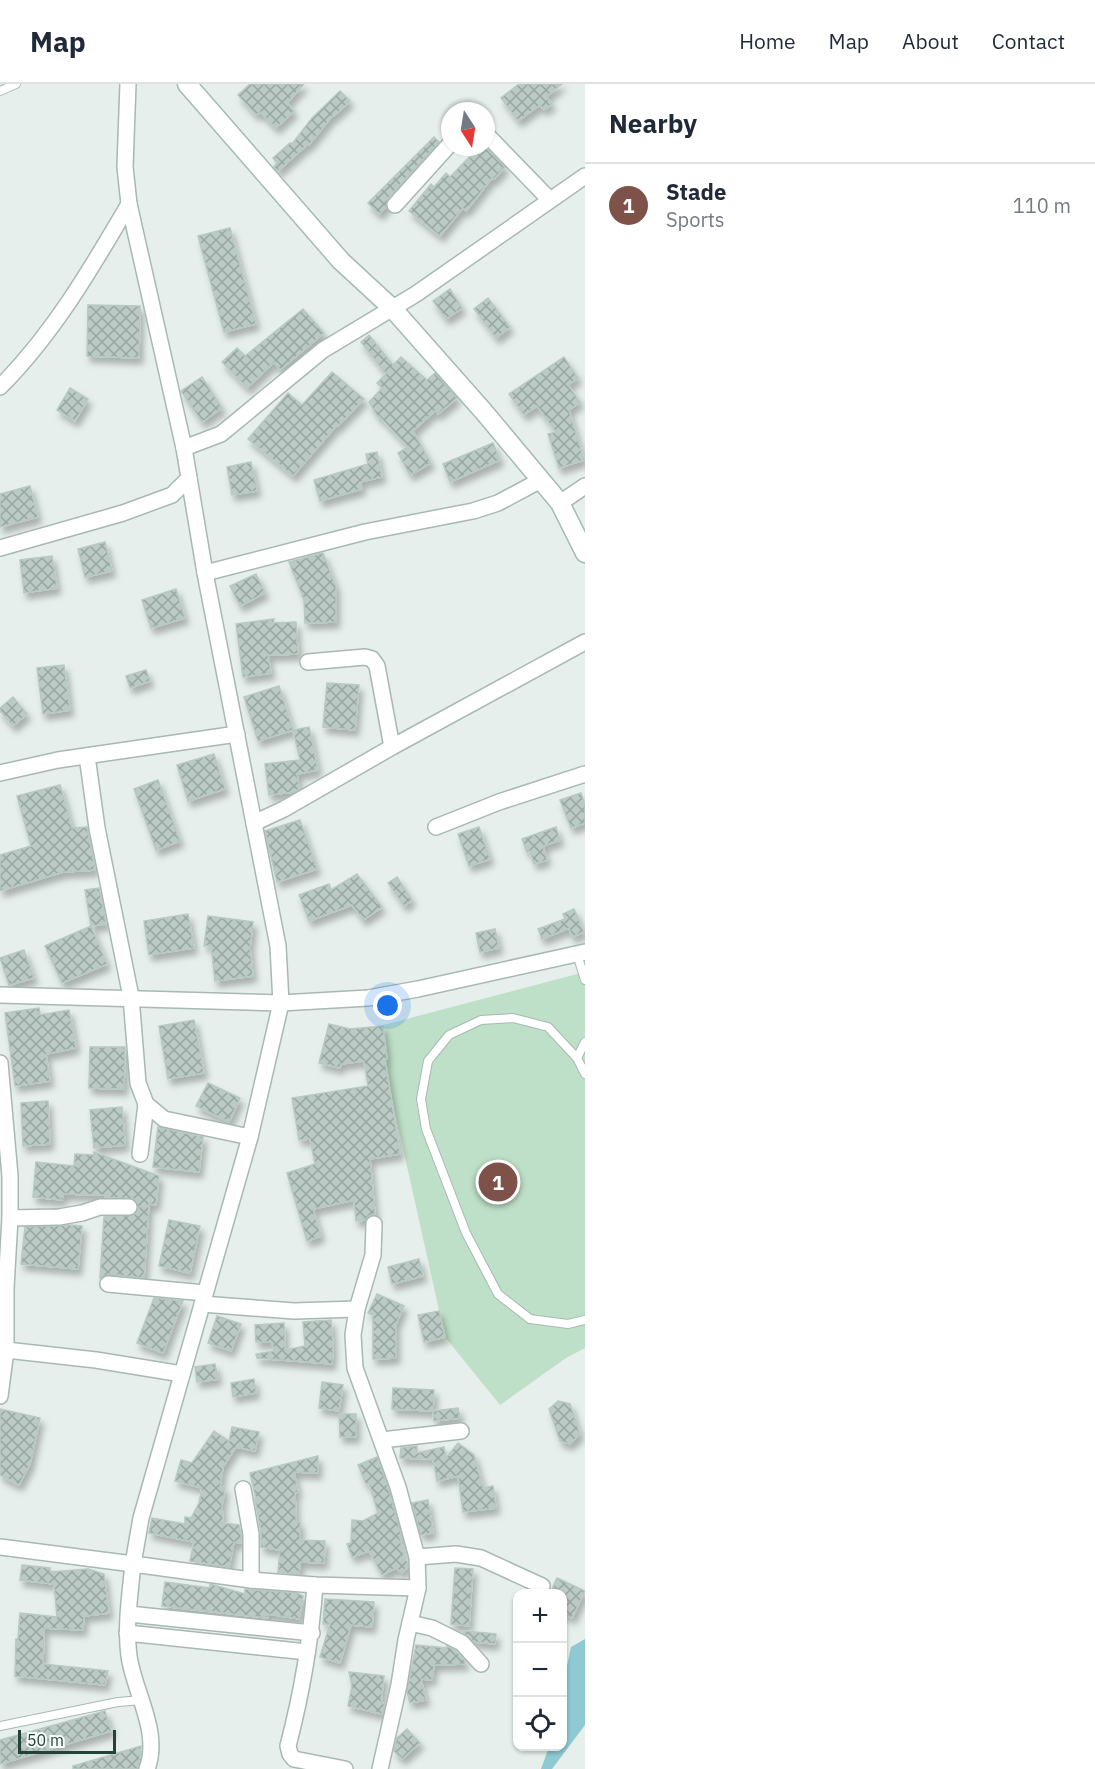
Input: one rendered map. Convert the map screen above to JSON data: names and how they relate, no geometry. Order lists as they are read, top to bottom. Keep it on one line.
{"scale_bar":"50 m","north":"bottom","page":{"header":"Map","nav":["Home","Map","About","Contact"],"heading":"Nearby","list":[{"mark":"1","name":"Stade","note":"Sports","value":"110 m"}],"pins":"1","map_buttons":["+","−"],"scale":"50 m"}}
